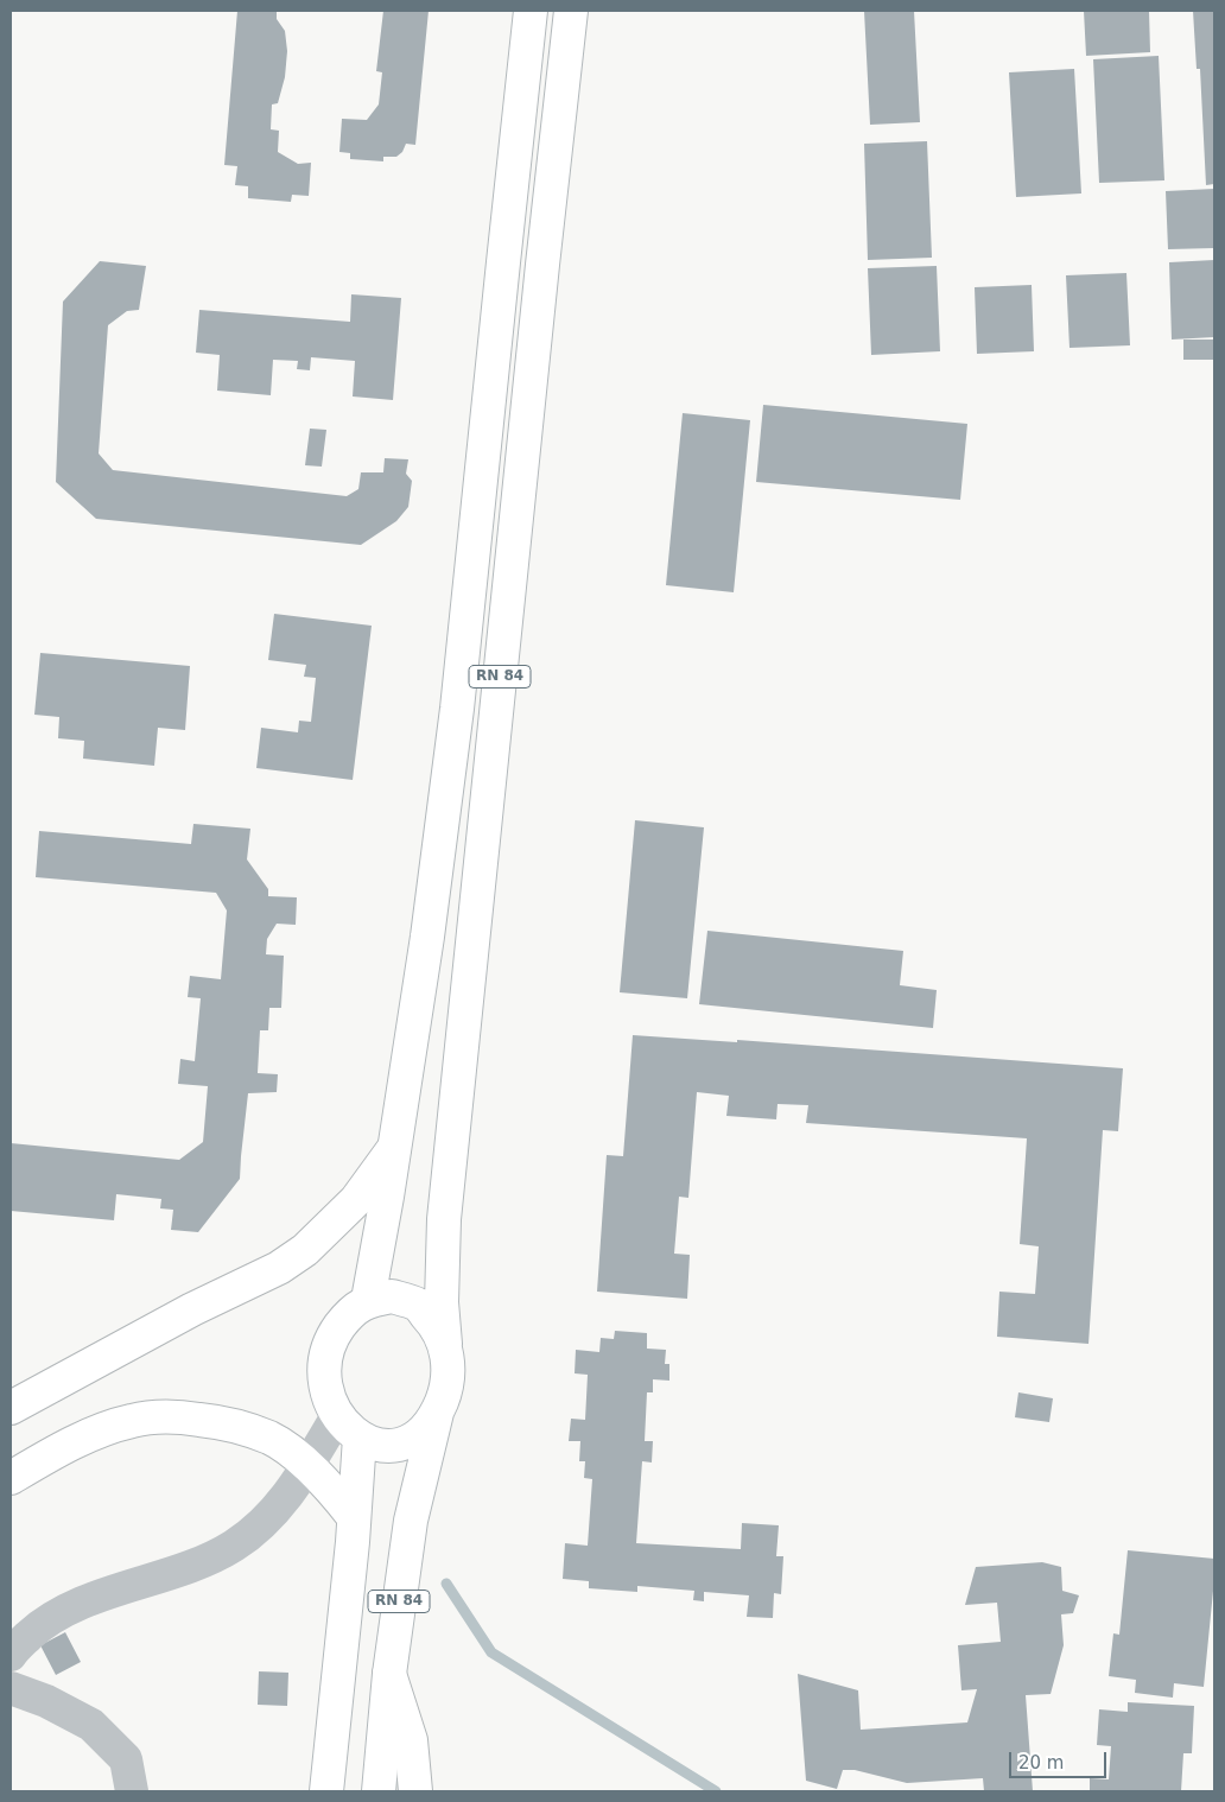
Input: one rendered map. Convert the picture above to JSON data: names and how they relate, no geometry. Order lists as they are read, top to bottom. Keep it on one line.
{"streets":{"main road":["RN 84"]},"scale_bar":"20 m"}
